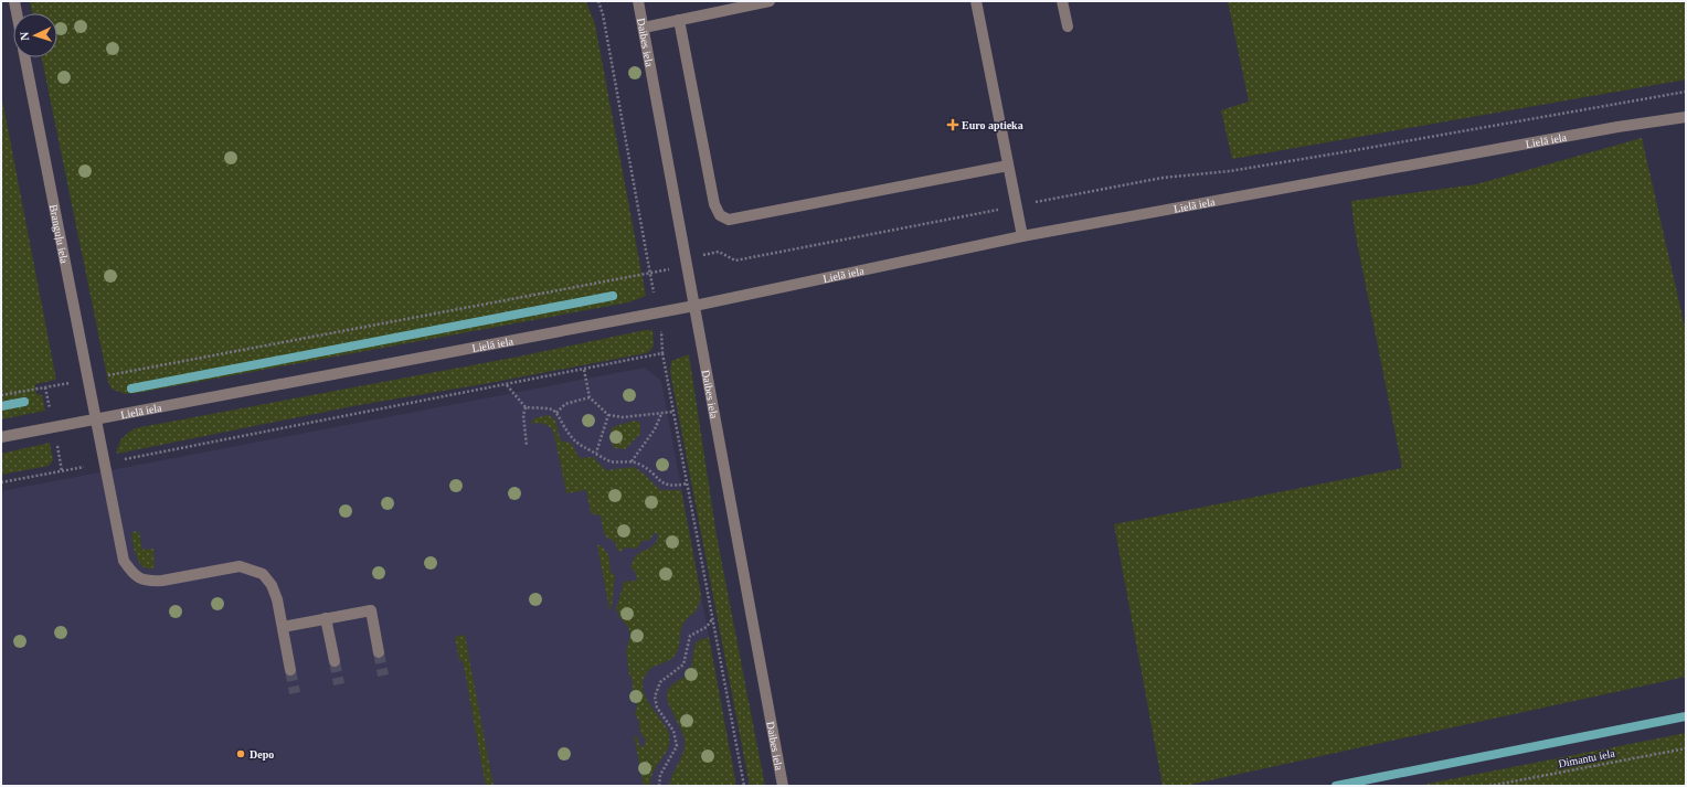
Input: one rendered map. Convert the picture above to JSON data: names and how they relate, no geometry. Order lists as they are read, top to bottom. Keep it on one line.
{"streets":{"street":["Daibes iela","Lielā iela","Branguļu iela"],"path":["Dimantu iela"]},"crossings":[["Daibes iela","Lielā iela"],["Lielā iela","Branguļu iela"]],"places":{"health":["Euro aptieka"],"other":["Depo"]},"north":"left"}
